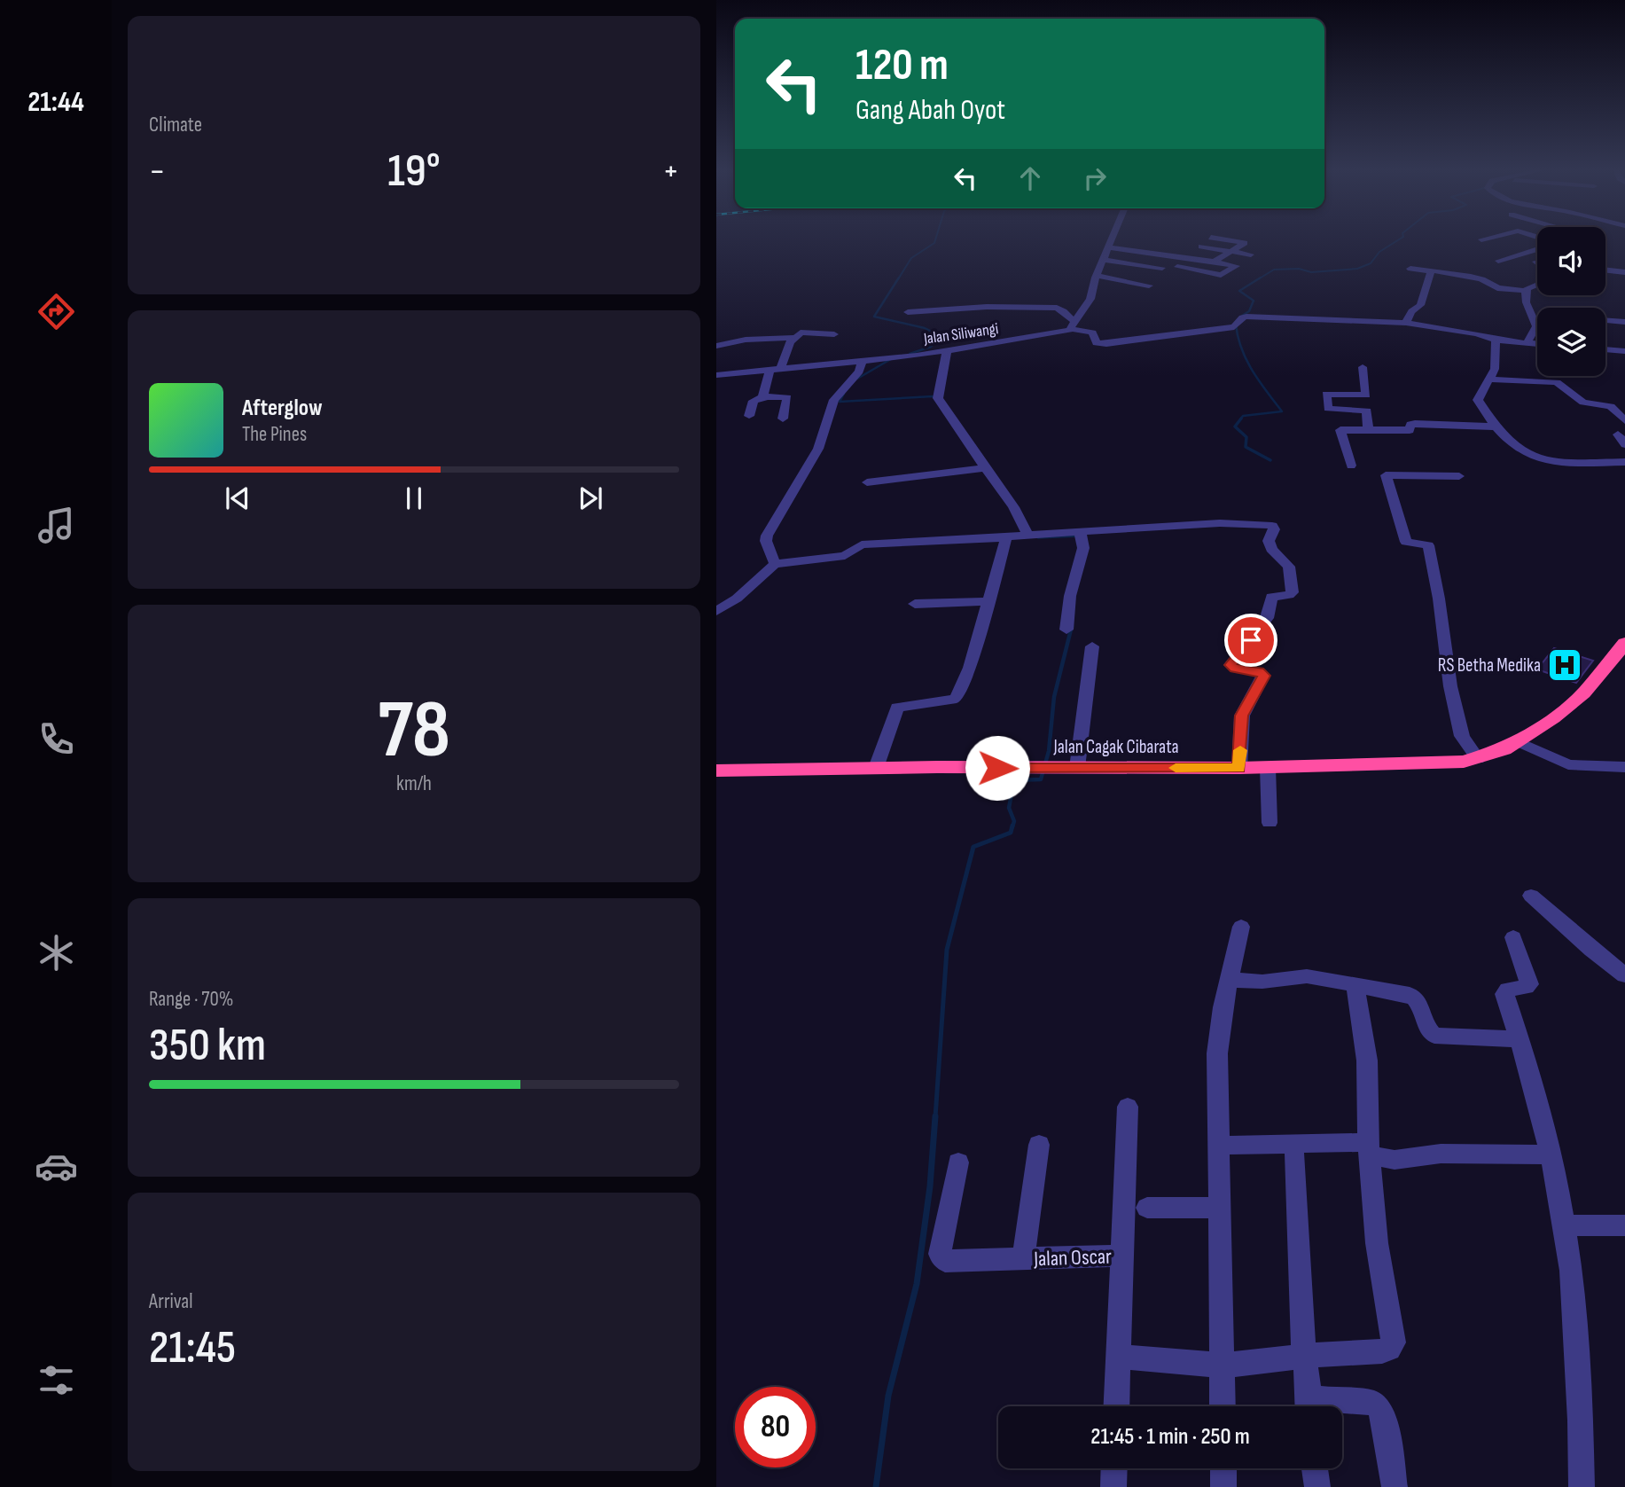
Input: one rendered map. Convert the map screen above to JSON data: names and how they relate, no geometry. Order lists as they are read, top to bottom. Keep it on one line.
{"streets":{"highway":["Jalan Cagak Cibarata"],"street":["Jalan Siliwangi","Jalan Oscar"]},"places":{"hospital":["RS Betha Medika"]},"page":{"tabs":"21:44","tile":["Climate",["78","km/h"],["Range · 70%","350 km"],["Arrival","21:45"]],"turn":["120 m","Gang Abah Oyot"],"heat":["−","19°","+"],"song":["Afterglow","The Pines"],"limit":"80","trip":"21:45 · 1 min · 250 m"}}
